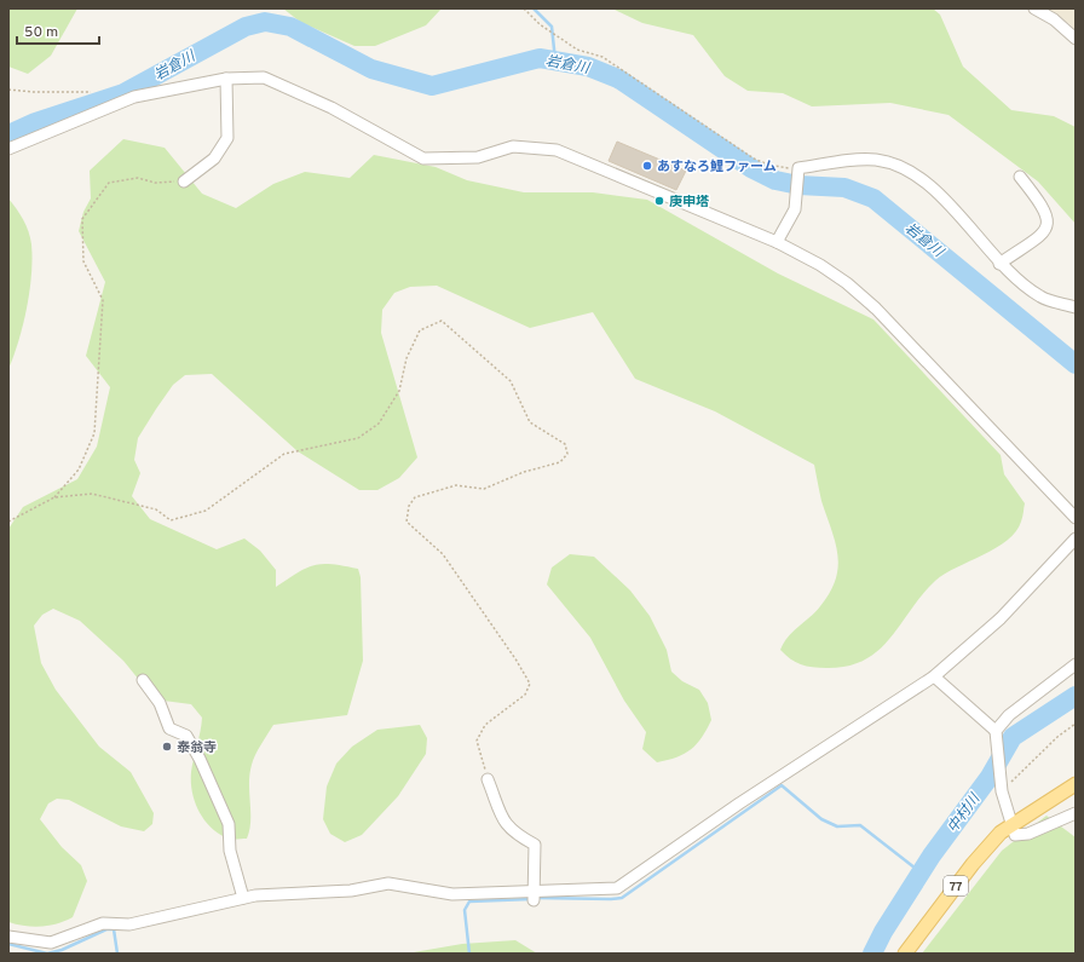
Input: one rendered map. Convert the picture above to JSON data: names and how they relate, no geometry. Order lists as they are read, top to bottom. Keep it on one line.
{"streets":{"main road":["77"]},"water":["岩倉川","中村川"],"places":["あすなろ鯉ファーム","庚申塔","泰翁寺"],"scale_bar":"50 m"}
